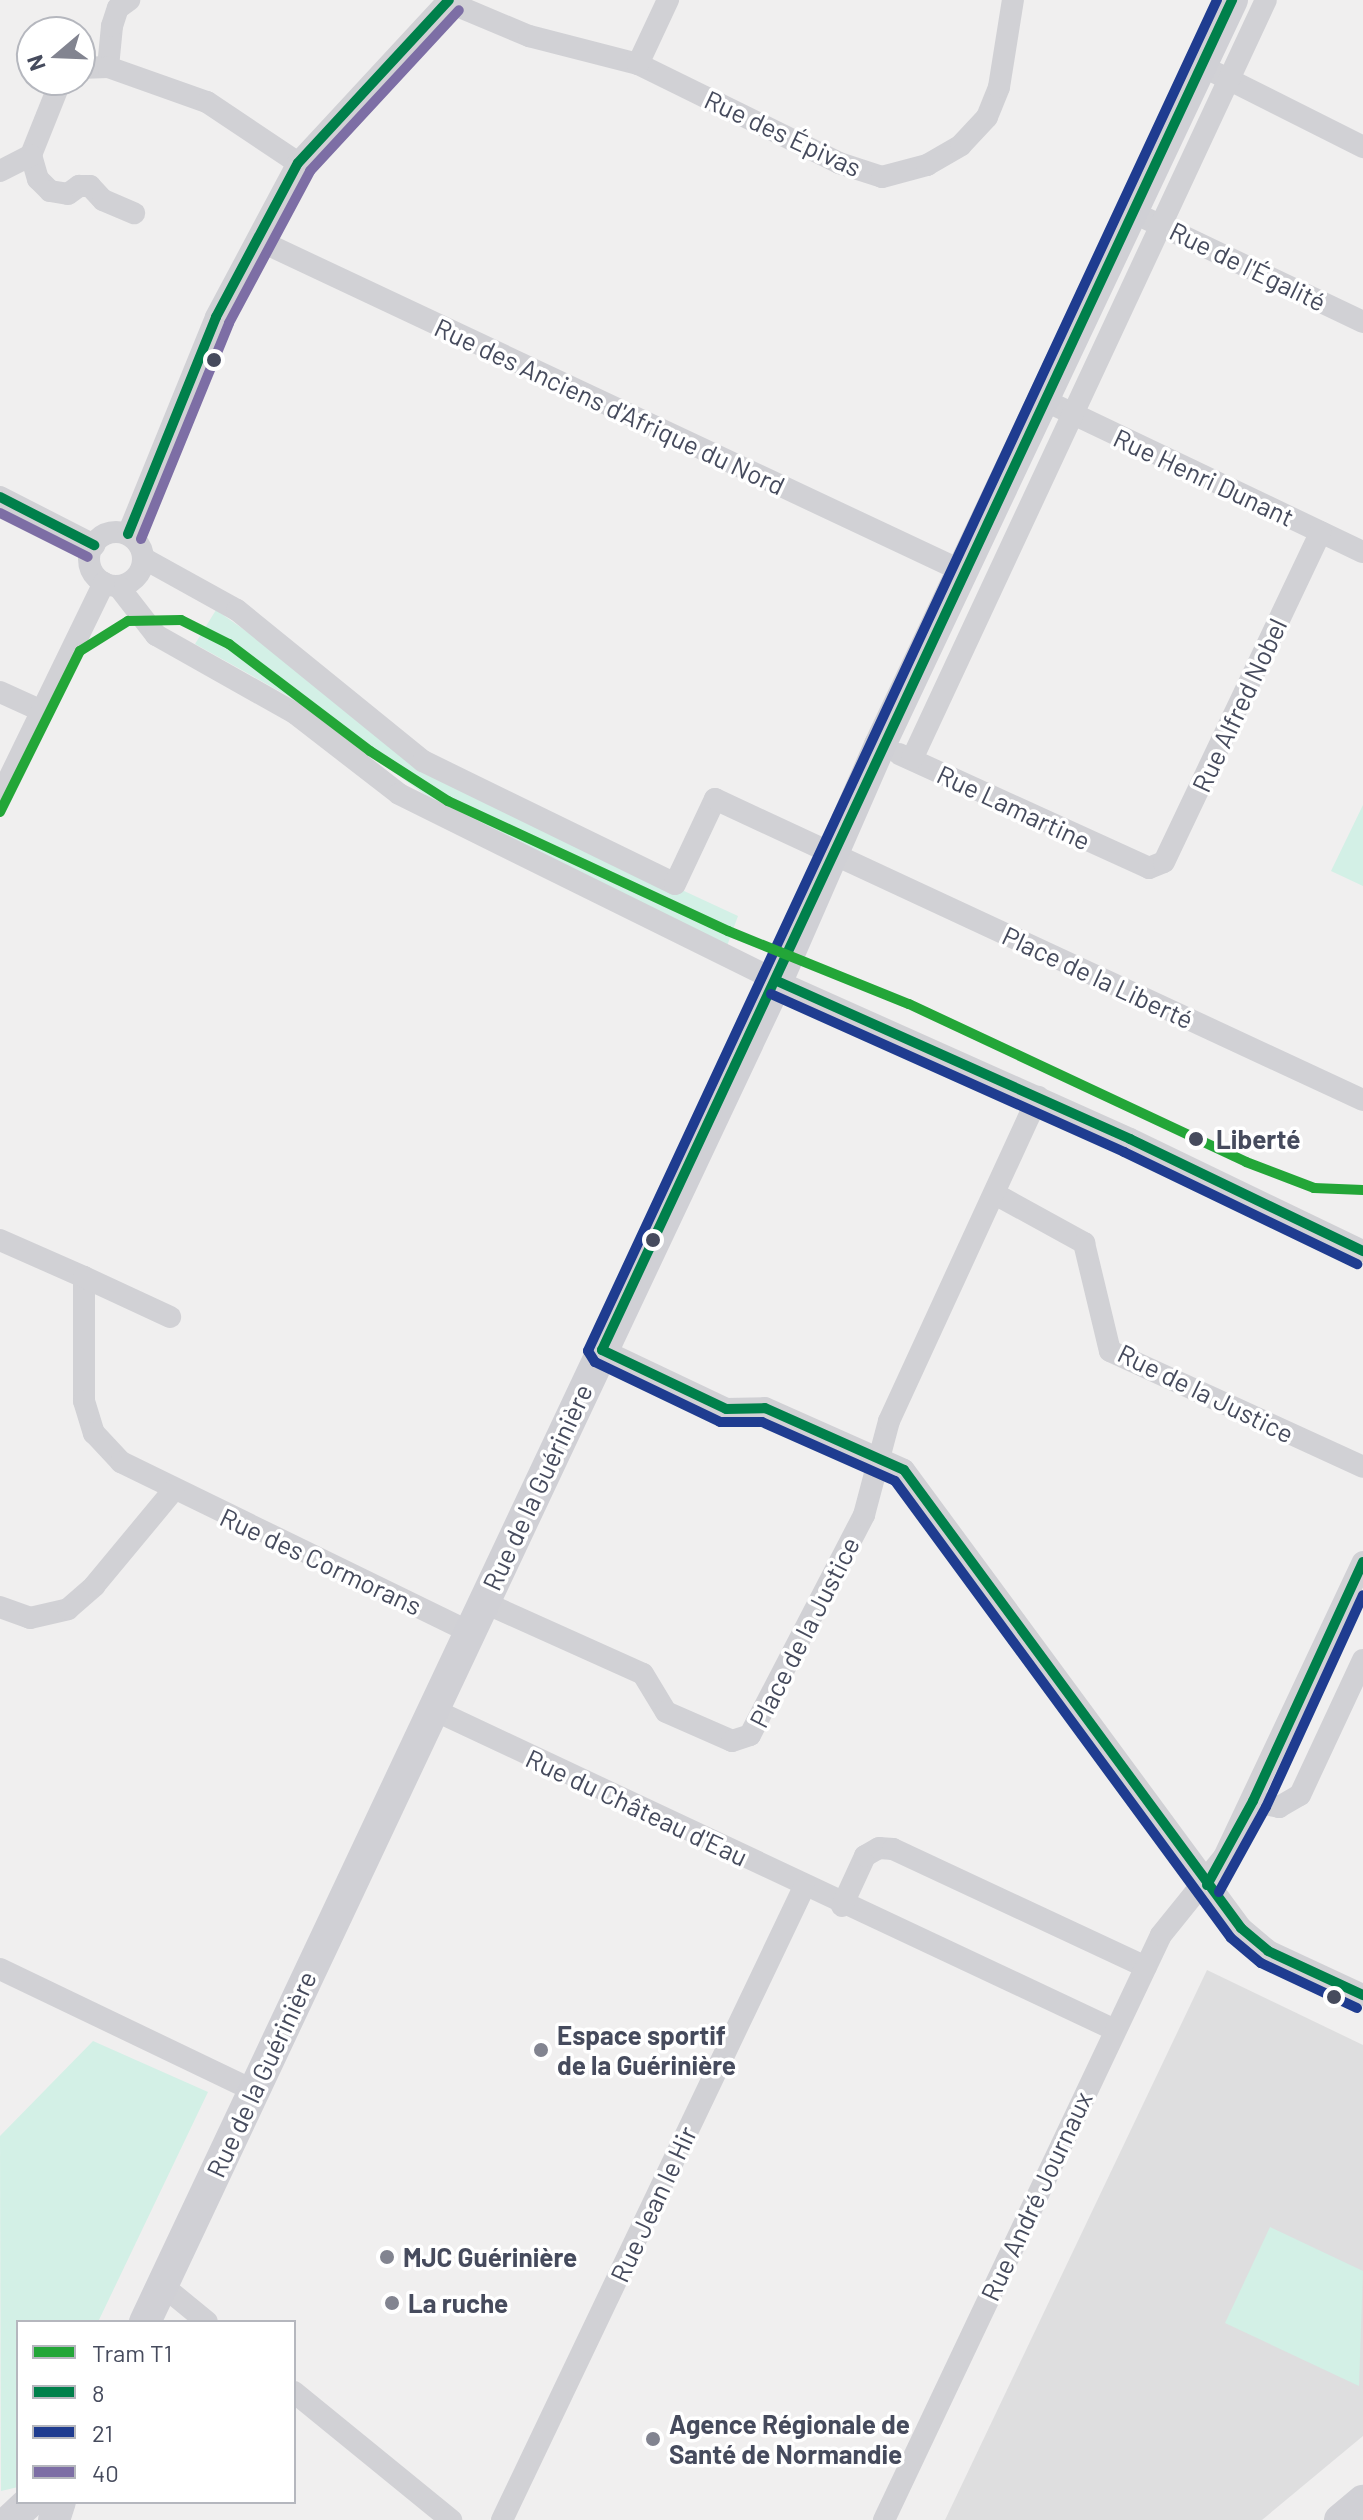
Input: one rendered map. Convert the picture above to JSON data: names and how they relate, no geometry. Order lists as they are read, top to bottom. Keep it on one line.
{"streets":{"main road":["Rue de la Guérinière"],"street":["Rue des Épivas","Rue de l'Égalité","Rue des Anciens d'Afrique du Nord","Rue Henri Dunant","Rue Alfred Nobel","Rue Lamartine","Place de la Liberté","Rue de la Justice","Rue des Cormorans","Place de la Justice","Rue du Château d'Eau","Rue André Journaux","Rue Jean le Hir"]},"crossings":[["Rue de l'Égalité","Rue de la Guérinière"],["Rue des Anciens d'Afrique du Nord","Rue de la Guérinière"],["Rue Henri Dunant","Rue Alfred Nobel"],["Rue Henri Dunant","Rue de la Guérinière"],["Rue Alfred Nobel","Rue Lamartine"],["Rue Lamartine","Rue de la Guérinière"],["Place de la Liberté","Rue de la Guérinière"],["Rue de la Justice","Place de la Justice"],["Rue de la Guérinière","Rue des Cormorans"],["Rue de la Guérinière","Place de la Justice"],["Rue de la Guérinière","Rue du Château d'Eau"],["Rue du Château d'Eau","Rue André Journaux"],["Rue du Château d'Eau","Rue Jean le Hir"]],"places":["Liberté","Espace sportif de la Guérinière","MJC Guérinière","La ruche","Agence Régionale de Santé de Normandie"],"lines":["transit line 8","transit line 21","transit line 40","tram line T1"],"legend":["Tram T1","8","21","40"],"north":"left"}
